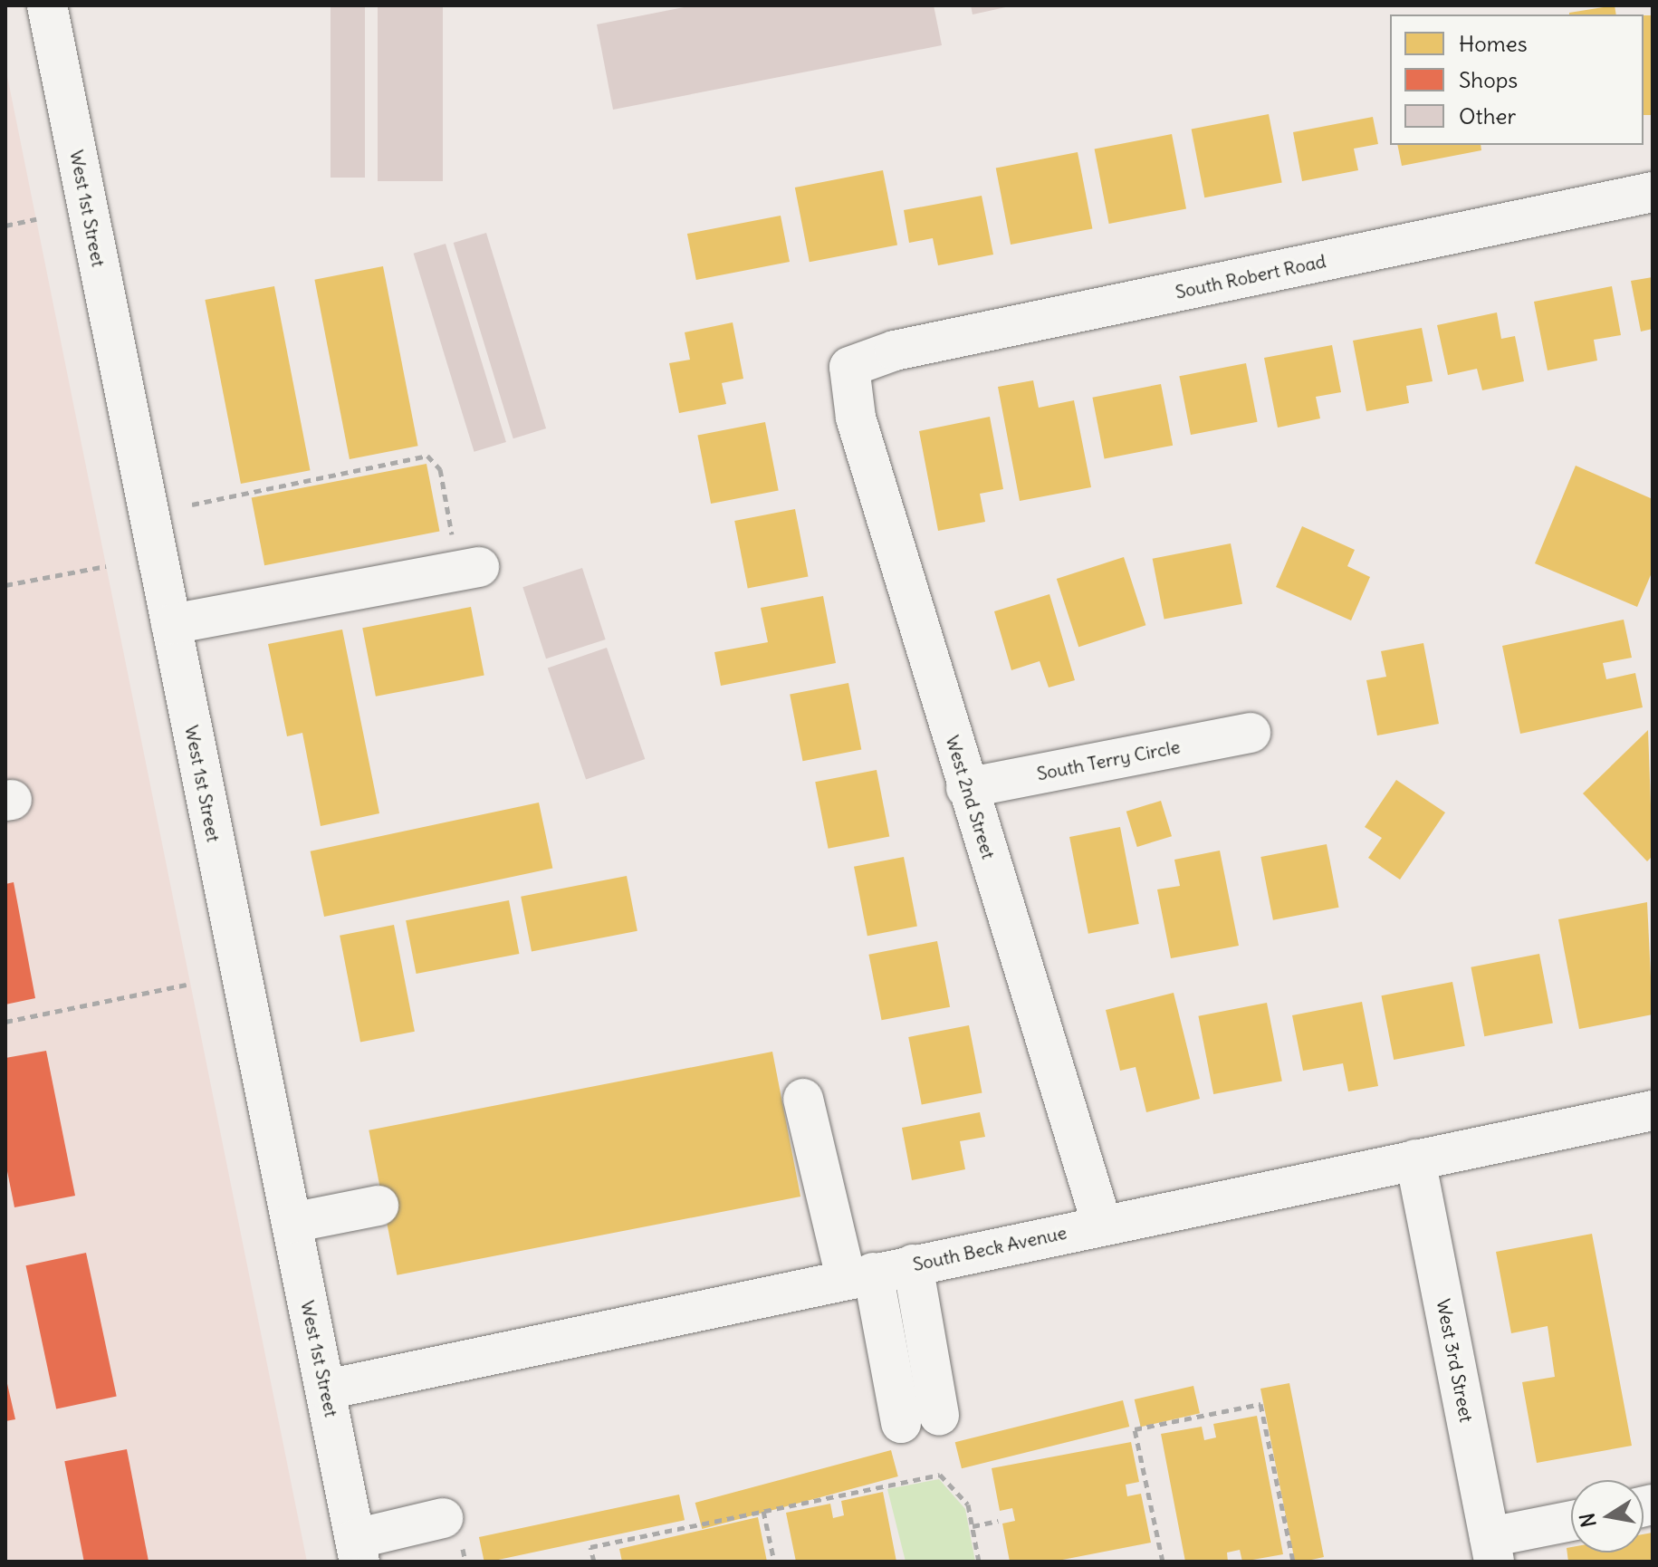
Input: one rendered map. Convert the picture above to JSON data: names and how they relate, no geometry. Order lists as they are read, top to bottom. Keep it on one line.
{"streets":{"street":["West 1st Street","South Robert Road","South Terry Circle","West 2nd Street","South Beck Avenue","West 3rd Street"]},"crossings":[["West 1st Street","South Beck Avenue"],["South Robert Road","West 2nd Street"],["South Terry Circle","West 2nd Street"],["West 2nd Street","South Beck Avenue"],["South Beck Avenue","West 3rd Street"]],"legend":["Homes","Shops","Other"],"north":"left"}
